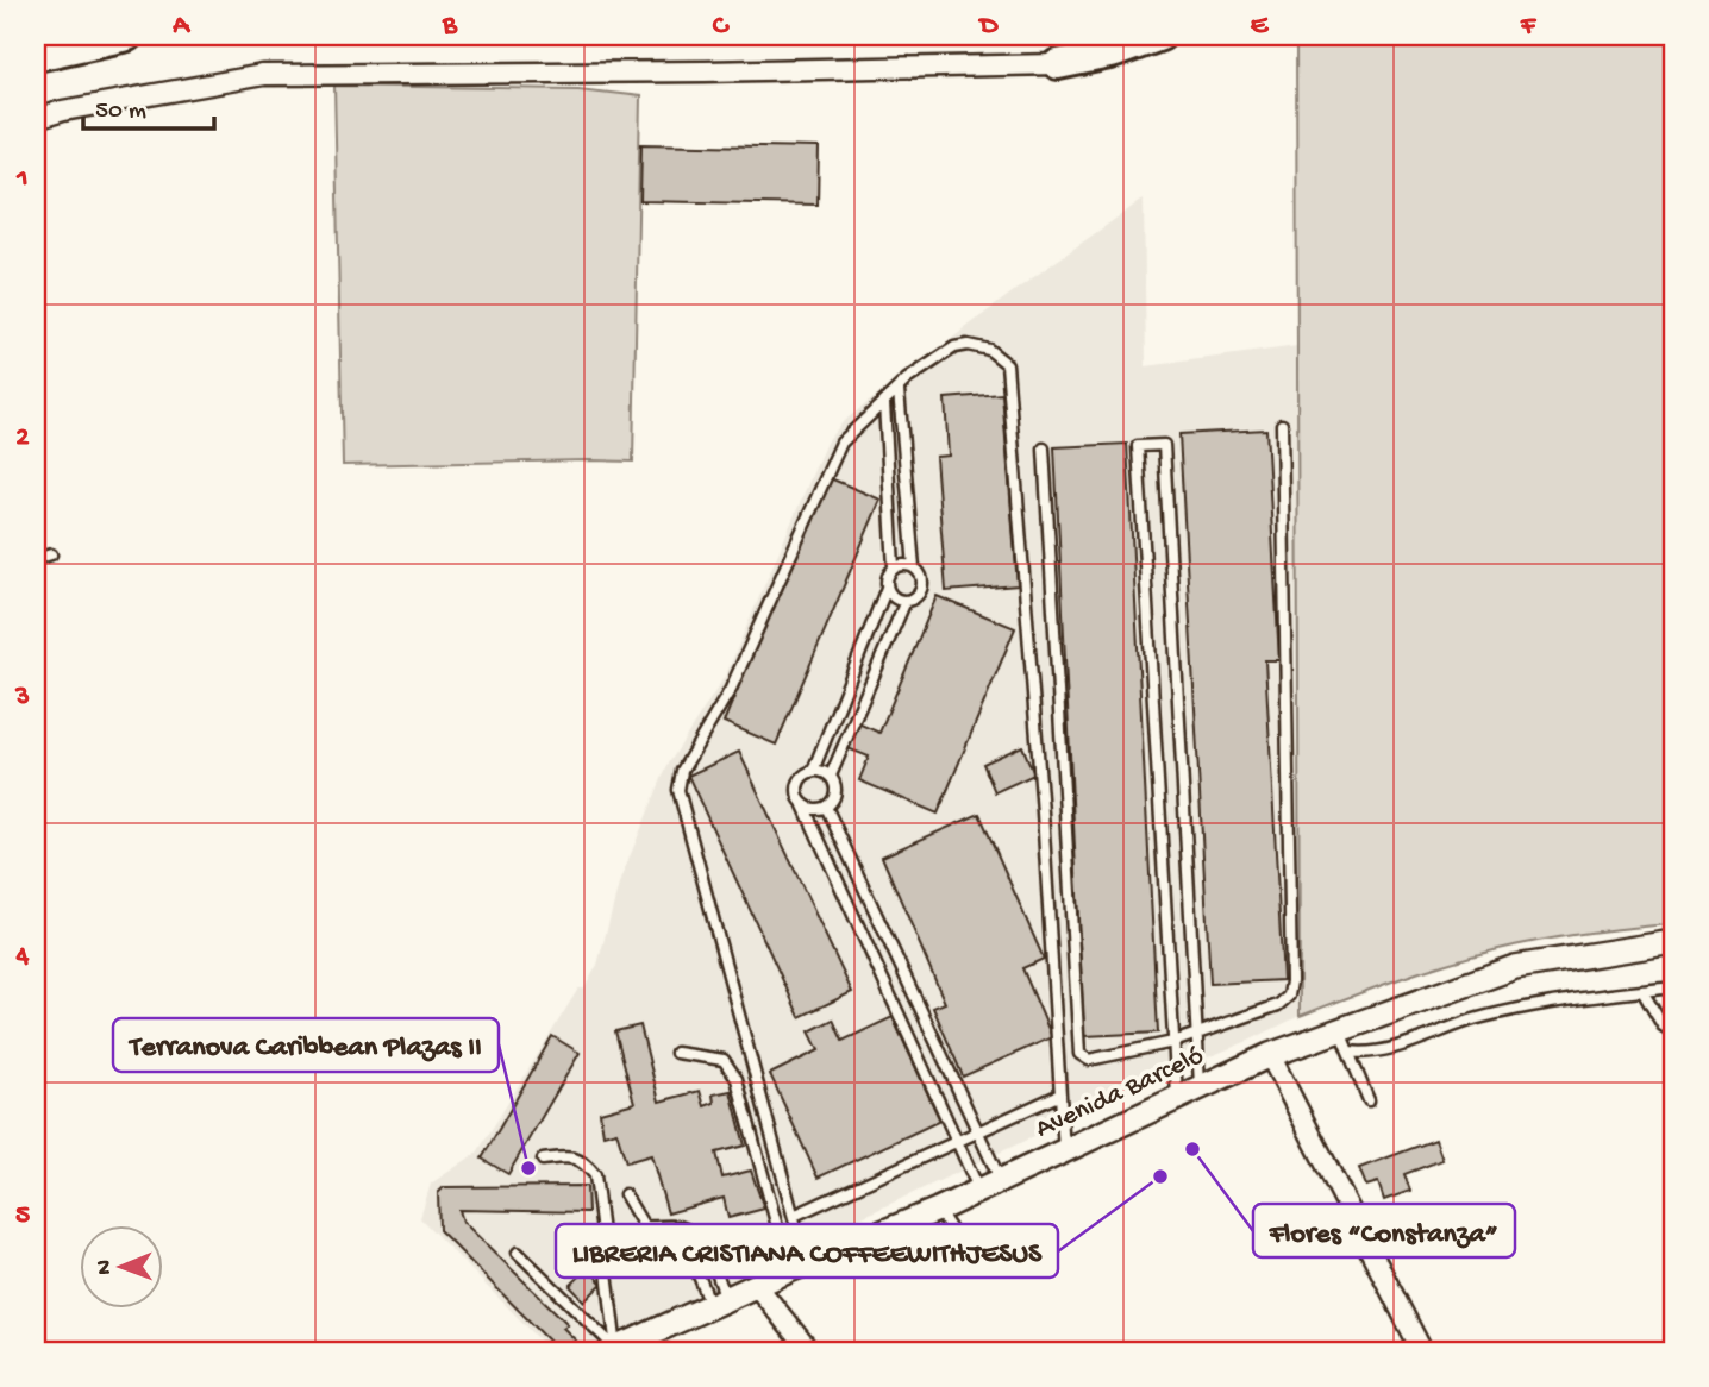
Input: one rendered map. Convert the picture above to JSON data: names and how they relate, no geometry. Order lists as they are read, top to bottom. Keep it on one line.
{"streets":{"street":["Avenida Barceló"]},"places":["Flores “Constanza”","Terranova Caribbean Plazas II","LIBRERIA CRISTIANA COFFEEWITHJESUS"],"scale_bar":"50 m","north":"left","grid":{"columns":["A","B","C","D","E","F"],"rows":["1","2","3","4","5"]}}
